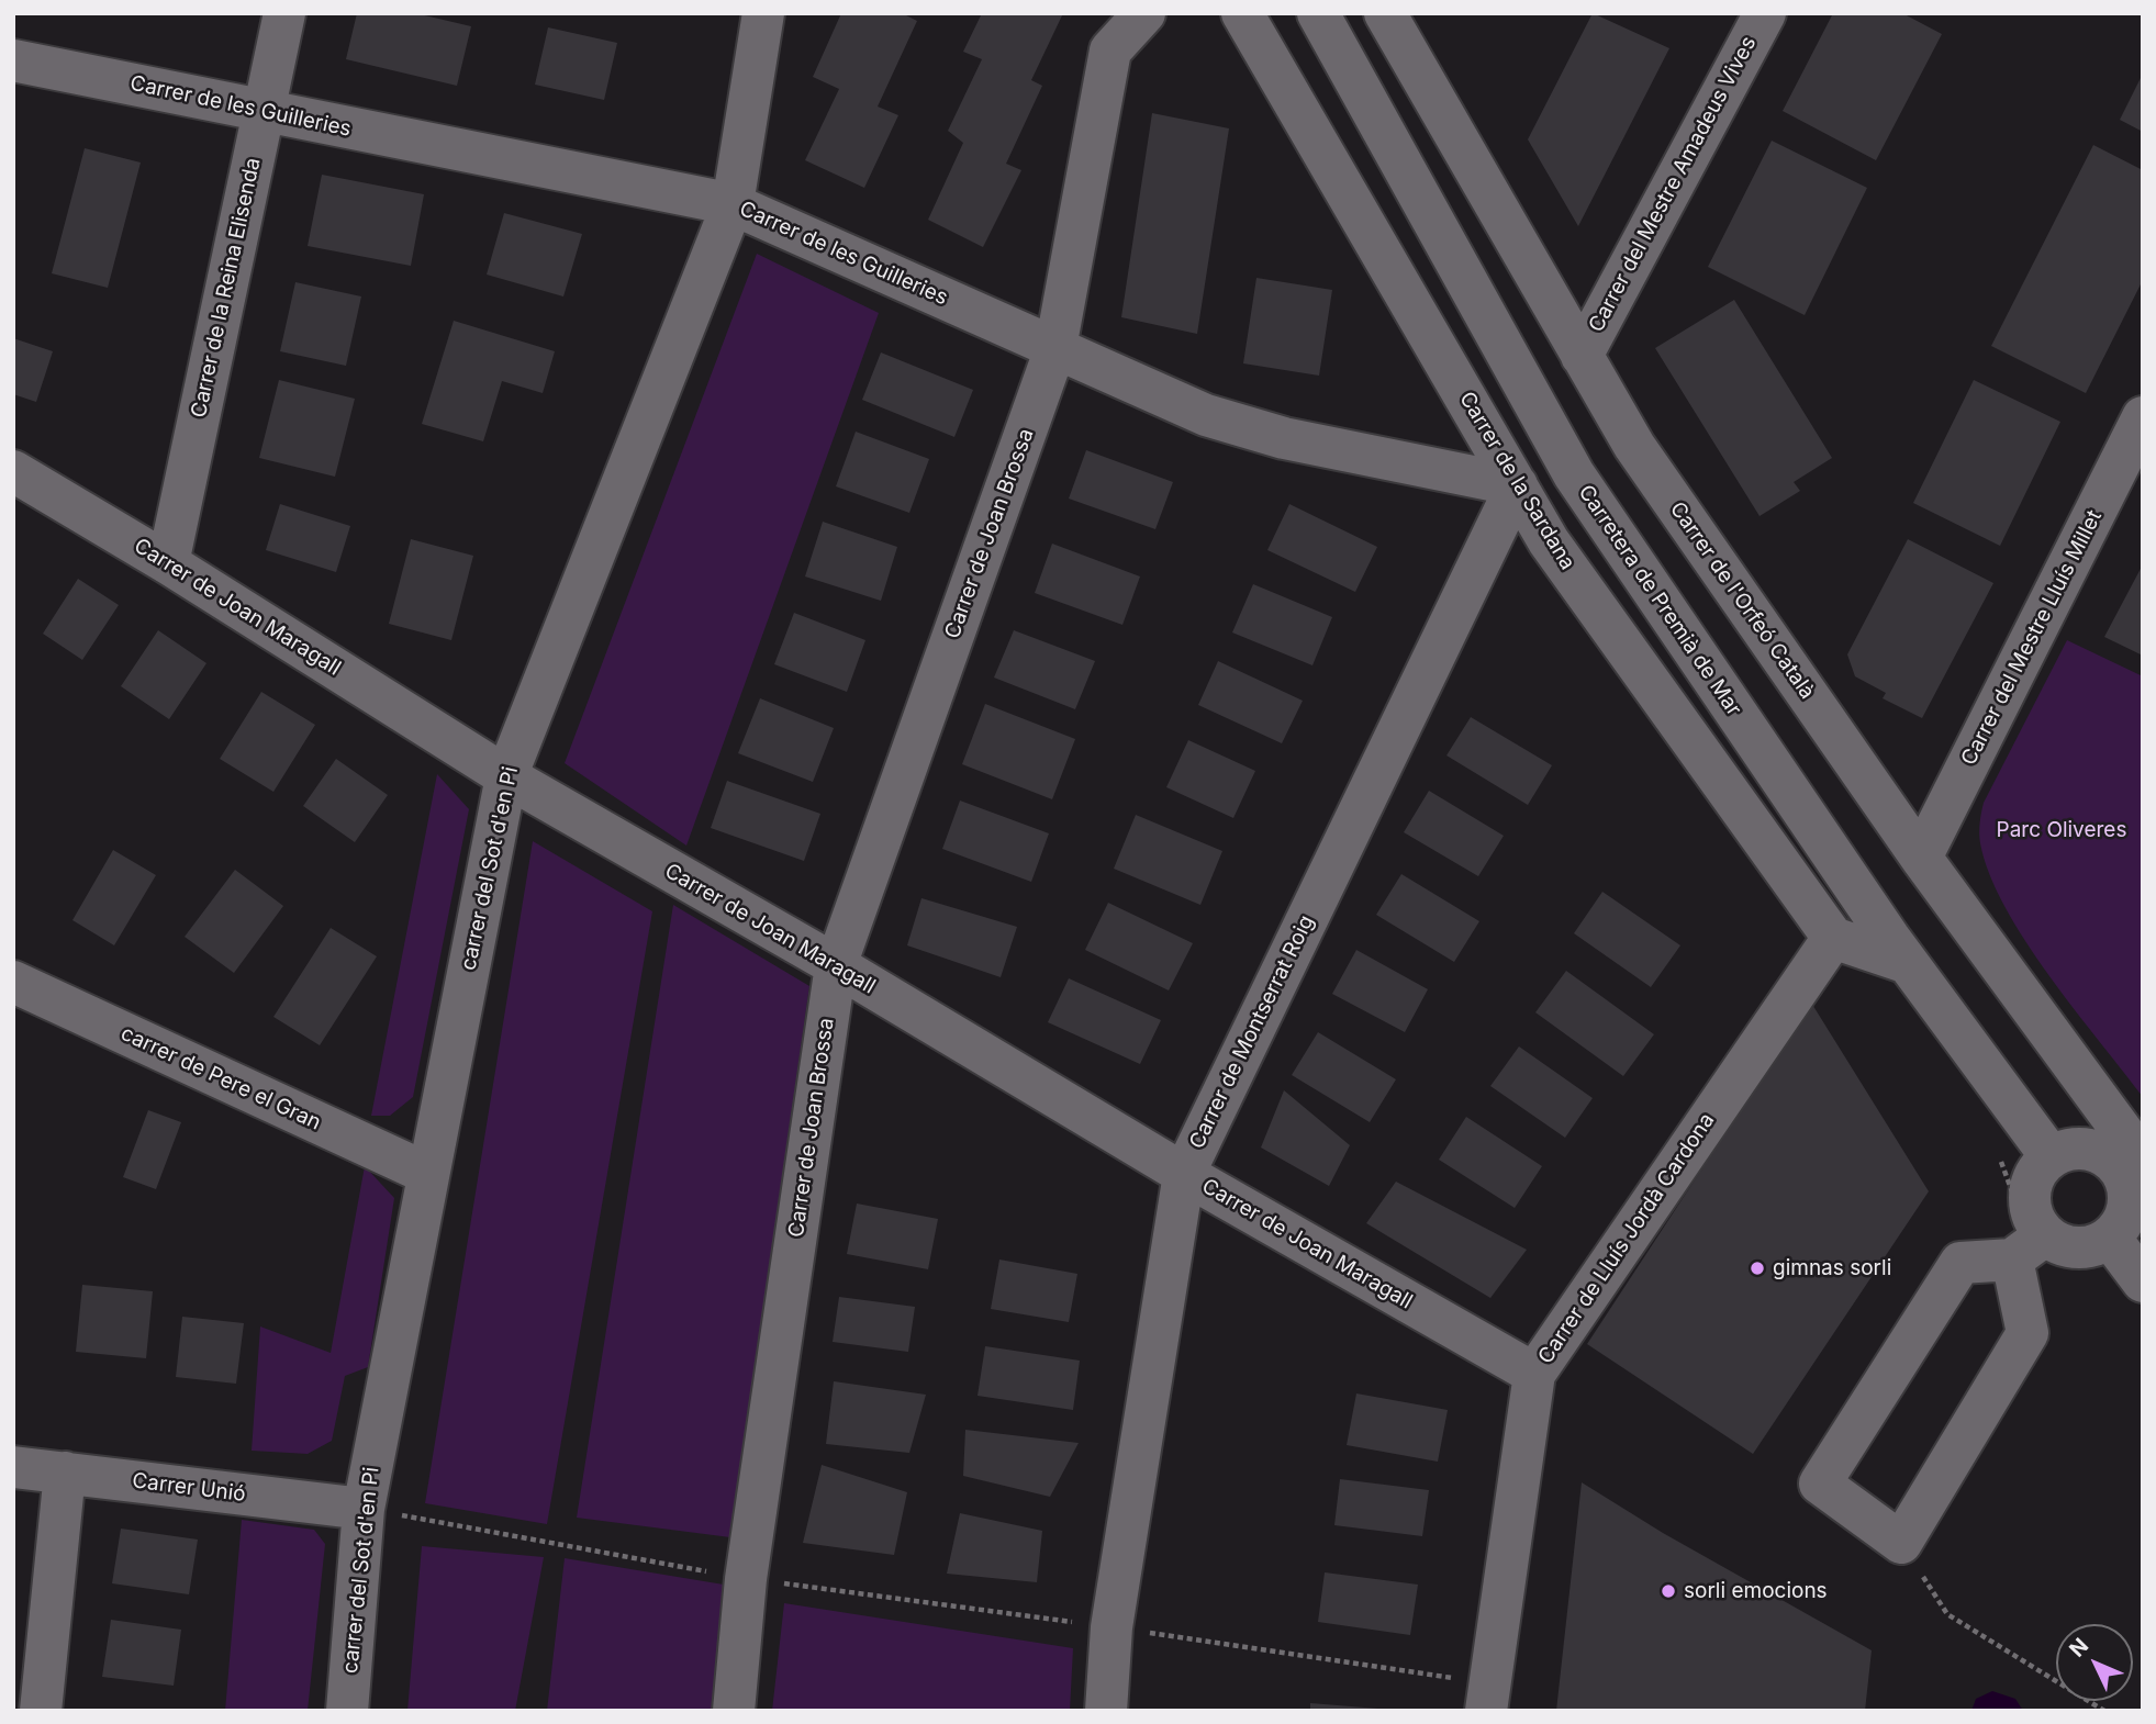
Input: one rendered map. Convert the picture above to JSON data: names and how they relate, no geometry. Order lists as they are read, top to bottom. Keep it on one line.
{"streets":{"street":["Carrer de les Guilleries","Carrer del Mestre Amadeus Vives","Carrer de la Reina Elisenda","Carrer de la Sardana","Carrer de Joan Brossa","Carretera de Premià de Mar","Carrer de l'Orfeó Català","Carrer de Joan Maragall","Carrer del Mestre Lluís Millet","carrer del Sot d'en Pi","Carrer de Montserrat Roig","carrer de Pere el Gran","Carrer de Lluís Jordà Cardona","Carrer Unió"]},"crossings":[["Carrer de les Guilleries","Carrer de la Reina Elisenda"],["Carrer de les Guilleries","Carrer de la Sardana"],["Carrer de les Guilleries","Carrer de Joan Brossa"],["Carrer de les Guilleries","carrer del Sot d'en Pi"],["Carrer de les Guilleries","Carrer de Montserrat Roig"],["Carrer del Mestre Amadeus Vives","Carrer de l'Orfeó Català"],["Carrer de la Reina Elisenda","Carrer de Joan Maragall"],["Carrer de la Sardana","Carrer de Montserrat Roig"],["Carrer de la Sardana","Carrer de Lluís Jordà Cardona"],["Carrer de Joan Brossa","Carrer de Joan Maragall"],["Carrer de l'Orfeó Català","Carrer del Mestre Lluís Millet"],["Carrer de Joan Maragall","carrer del Sot d'en Pi"],["Carrer de Joan Maragall","Carrer de Montserrat Roig"],["Carrer de Joan Maragall","Carrer de Lluís Jordà Cardona"],["carrer del Sot d'en Pi","carrer de Pere el Gran"],["carrer del Sot d'en Pi","Carrer Unió"]],"parks":["Parc Oliveres"],"places":["gimnas sorli","sorli emocions"],"north":"top left"}
